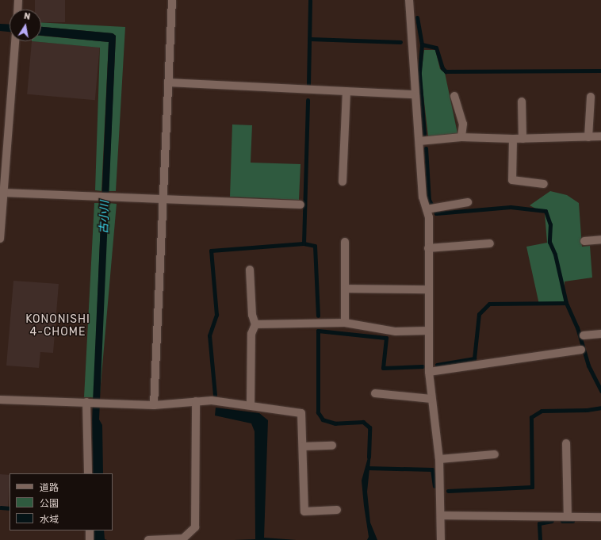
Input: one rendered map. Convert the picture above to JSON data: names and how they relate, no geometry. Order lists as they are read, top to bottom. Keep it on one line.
{"districts":["KONONISHI 4-CHOME"],"water":["古小川"],"legend":["道路","公園","水域"],"north":"top"}
